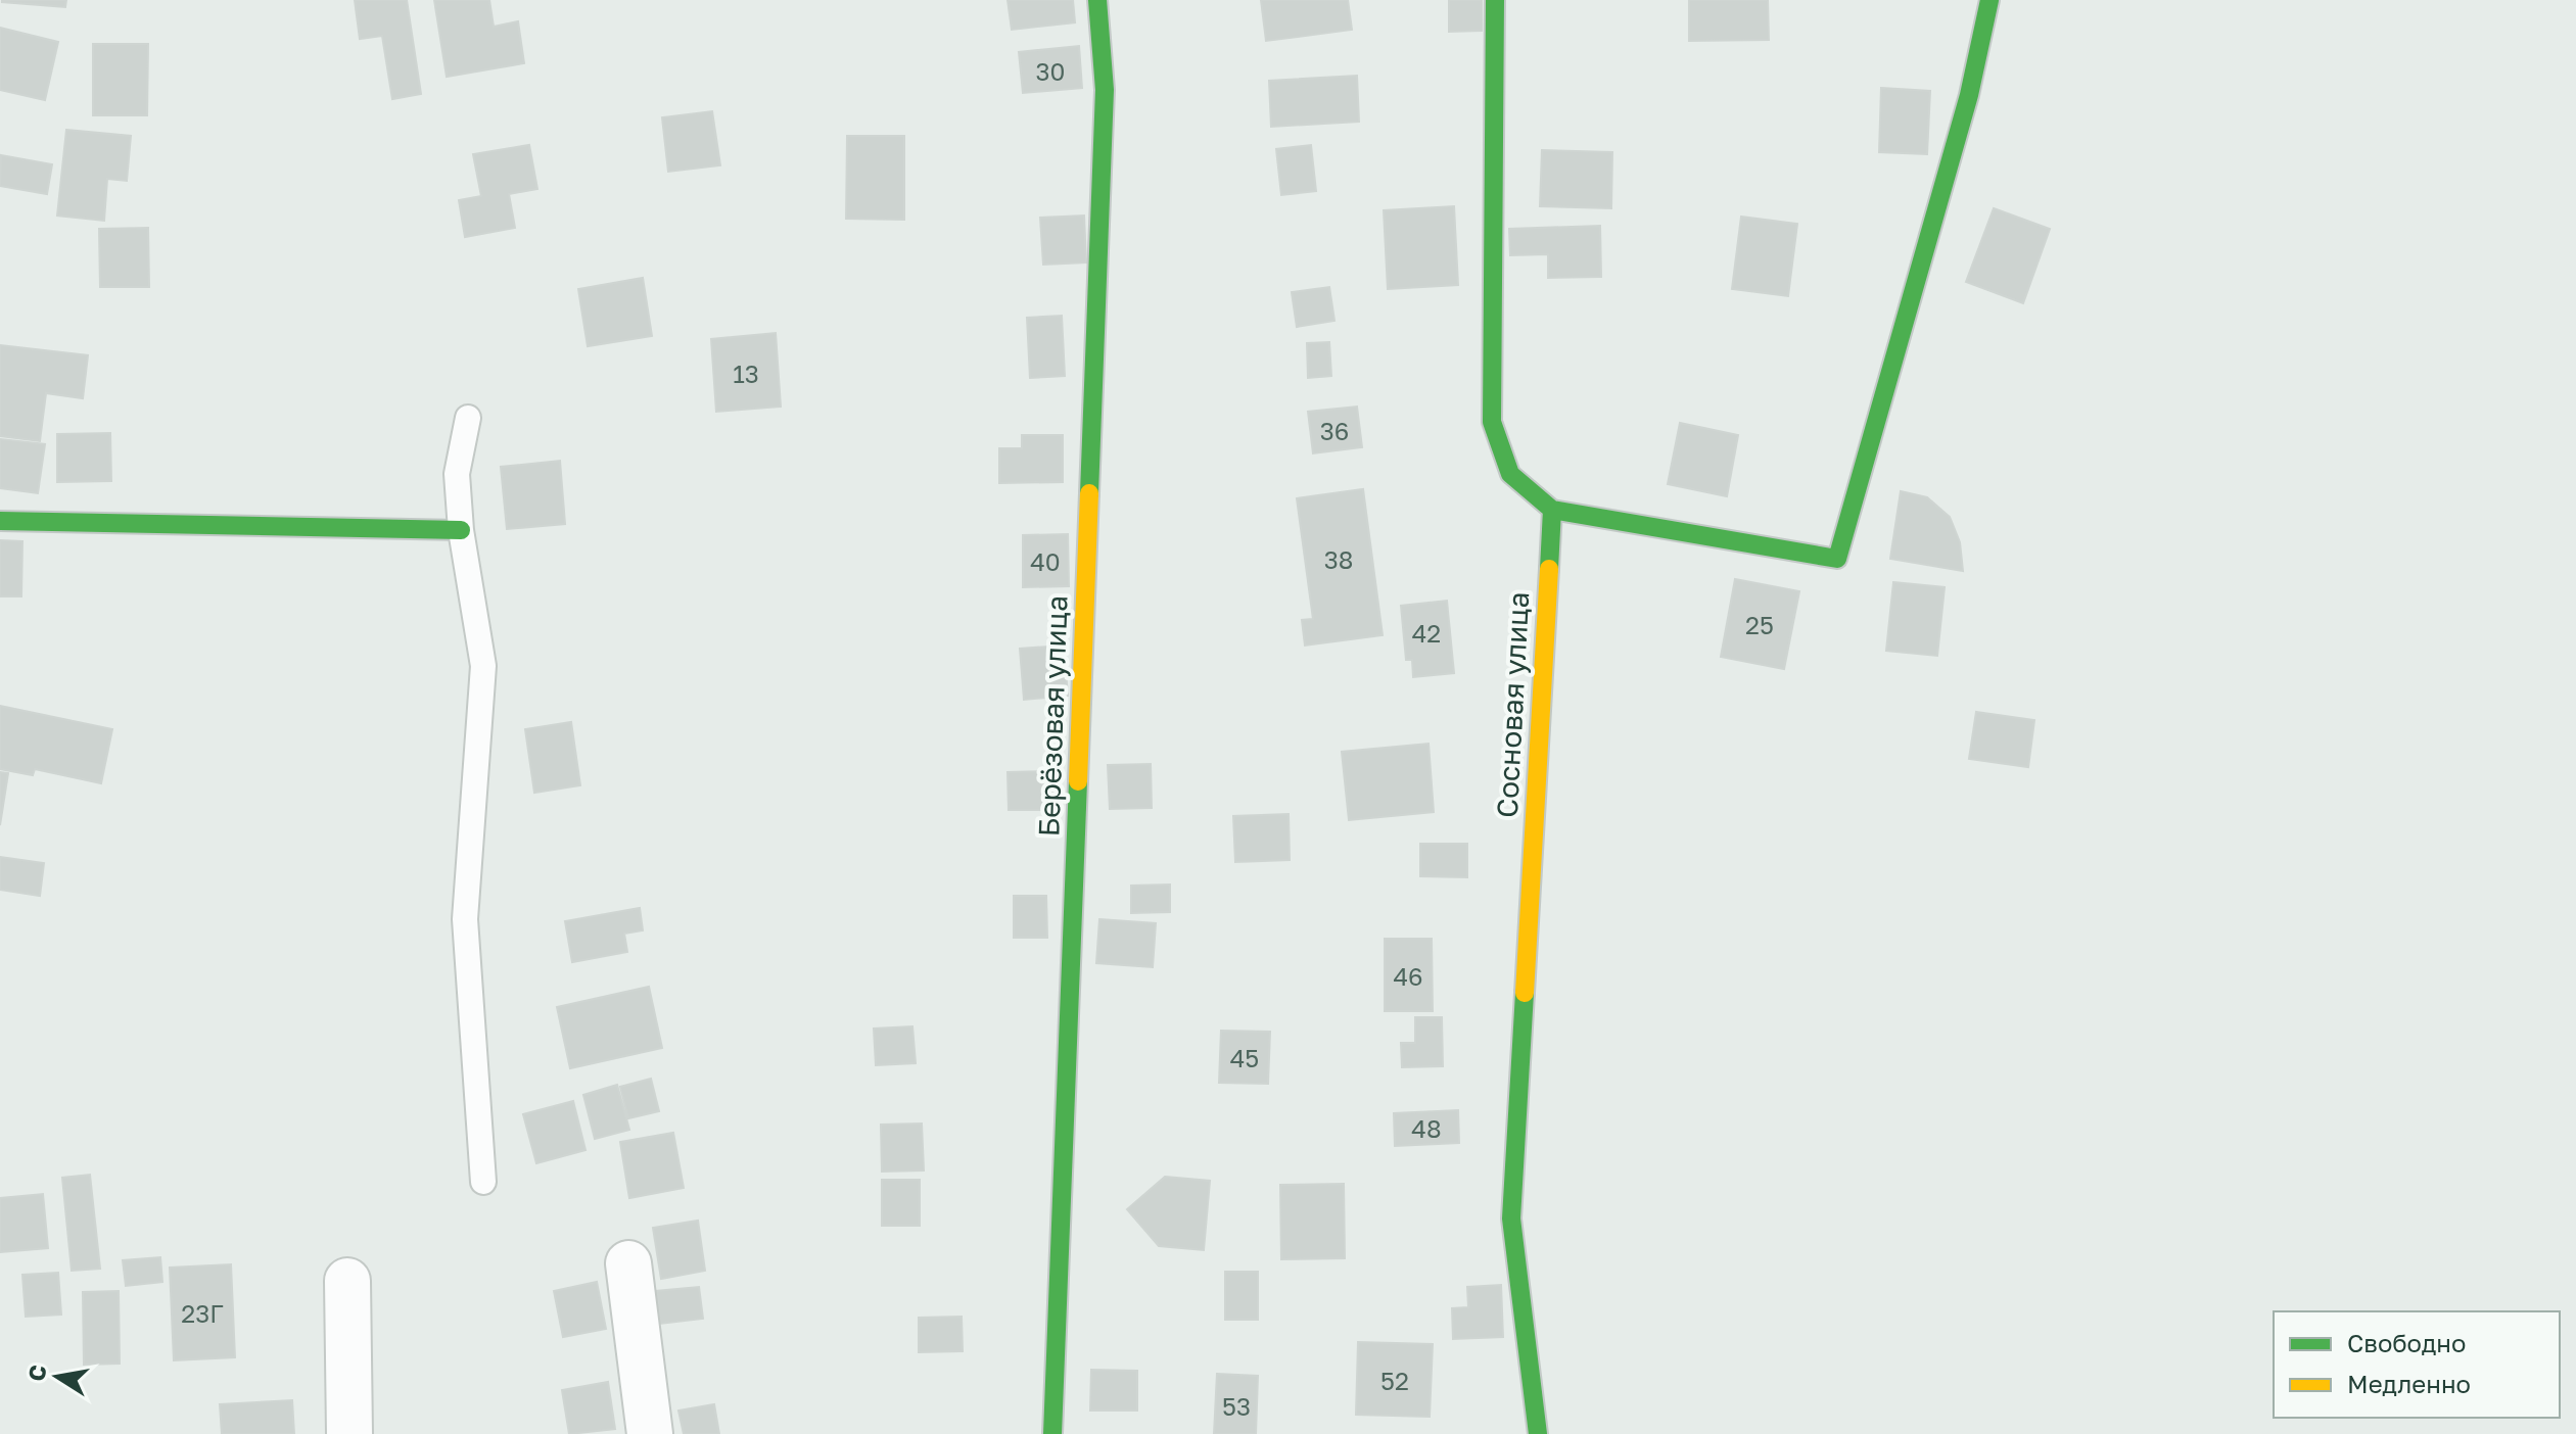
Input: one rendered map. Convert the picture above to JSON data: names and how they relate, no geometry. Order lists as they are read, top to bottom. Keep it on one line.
{"streets":{"street":["Сосновая улица","Берёзовая улица"]},"house_numbers":["30","13","36","38","40","25","42","46","45","48","23Г","52","53"],"legend":["Свободно","Медленно"],"north":"left"}
